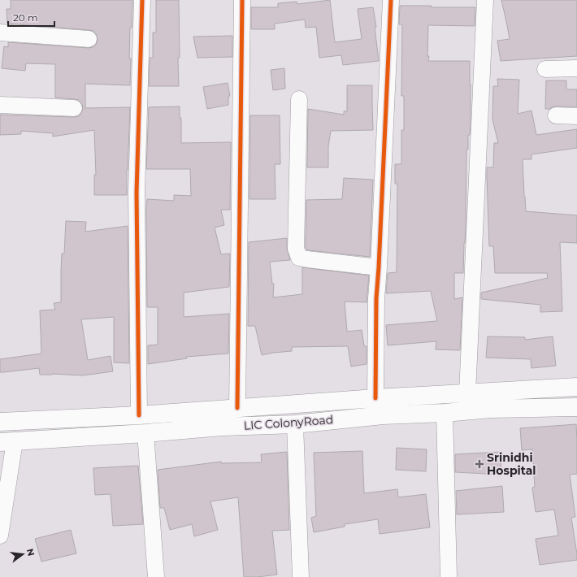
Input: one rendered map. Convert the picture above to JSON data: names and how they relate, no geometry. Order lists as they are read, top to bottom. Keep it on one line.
{"streets":{"main road":["LIC ColonyRoad"]},"places":{"health":["Srinidhi Hospital"]},"scale_bar":"20 m","north":"right"}
